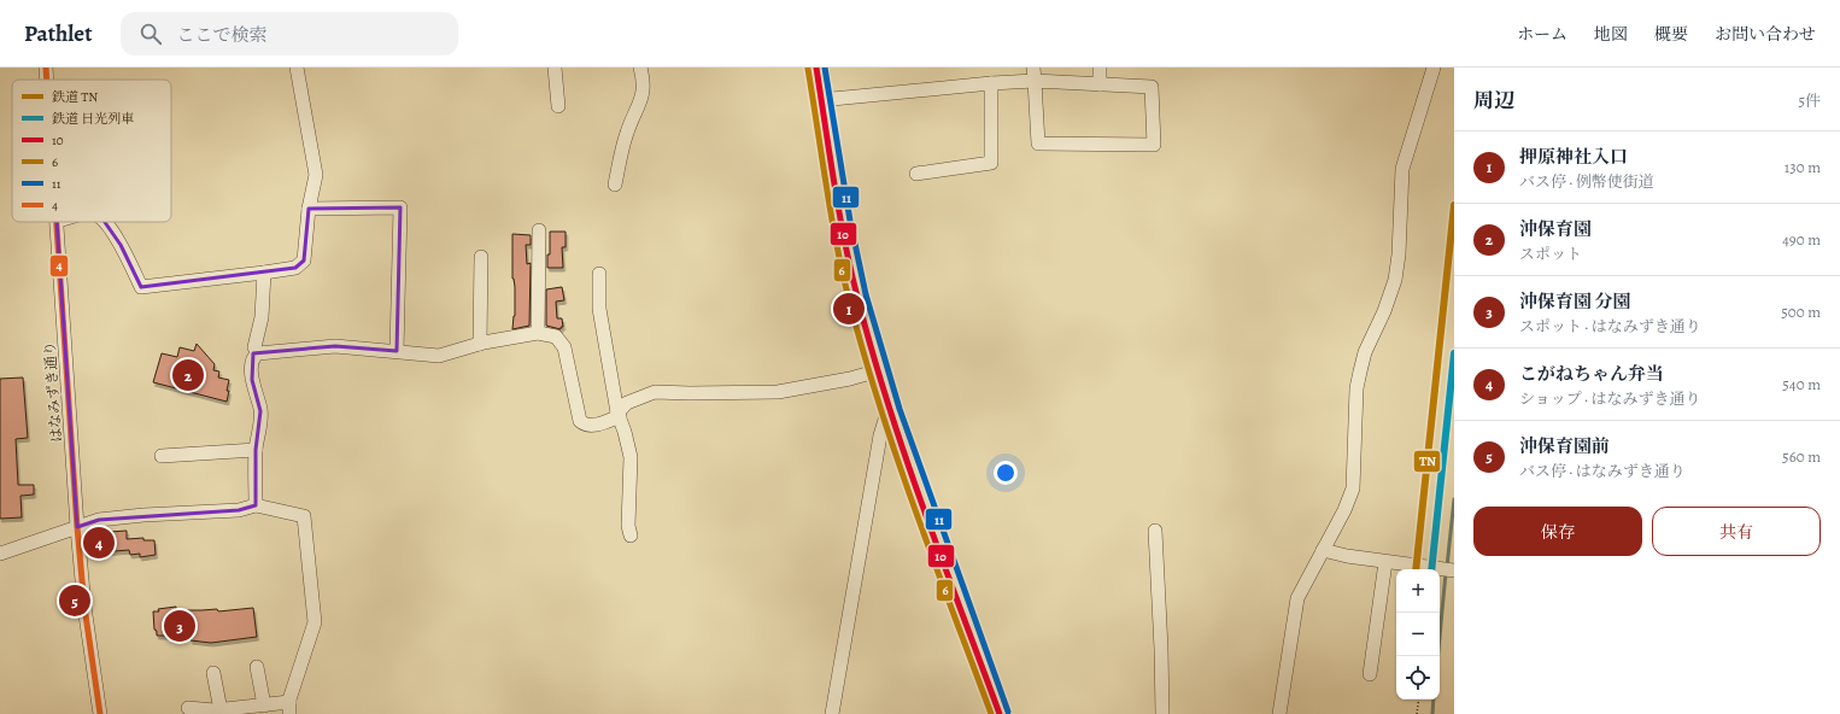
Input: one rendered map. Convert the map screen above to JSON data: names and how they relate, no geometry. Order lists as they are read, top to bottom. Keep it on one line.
{"streets":{"street":["はなみずき通り"]},"lines":["transit line 10","transit line 11","transit line 4","transit line 6","rail line TN","rail line 日光列車"],"legend":["鉄道 TN","鉄道 日光列車","10","6","11","4"],"page":{"header":"Pathlet","search":"ここで検索","nav":["ホーム","地図","概要","お問い合わせ"],"heading":["周辺","5件"],"list":[{"mark":"1","name":"押原神社入口","note":"バス停 · 例幣使街道","value":"130 m"},{"mark":"2","name":"沖保育園","note":"スポット","value":"490 m"},{"mark":"3","name":"沖保育園 分園","note":"スポット · はなみずき通り","value":"500 m"},{"mark":"4","name":"こがねちゃん弁当","note":"ショップ · はなみずき通り","value":"540 m"},{"mark":"5","name":"沖保育園前","note":"バス停 · はなみずき通り","value":"560 m"}],"pins":["1","2","4","5","3"],"buttons":["保存","共有"],"map_buttons":["+","−"]}}
